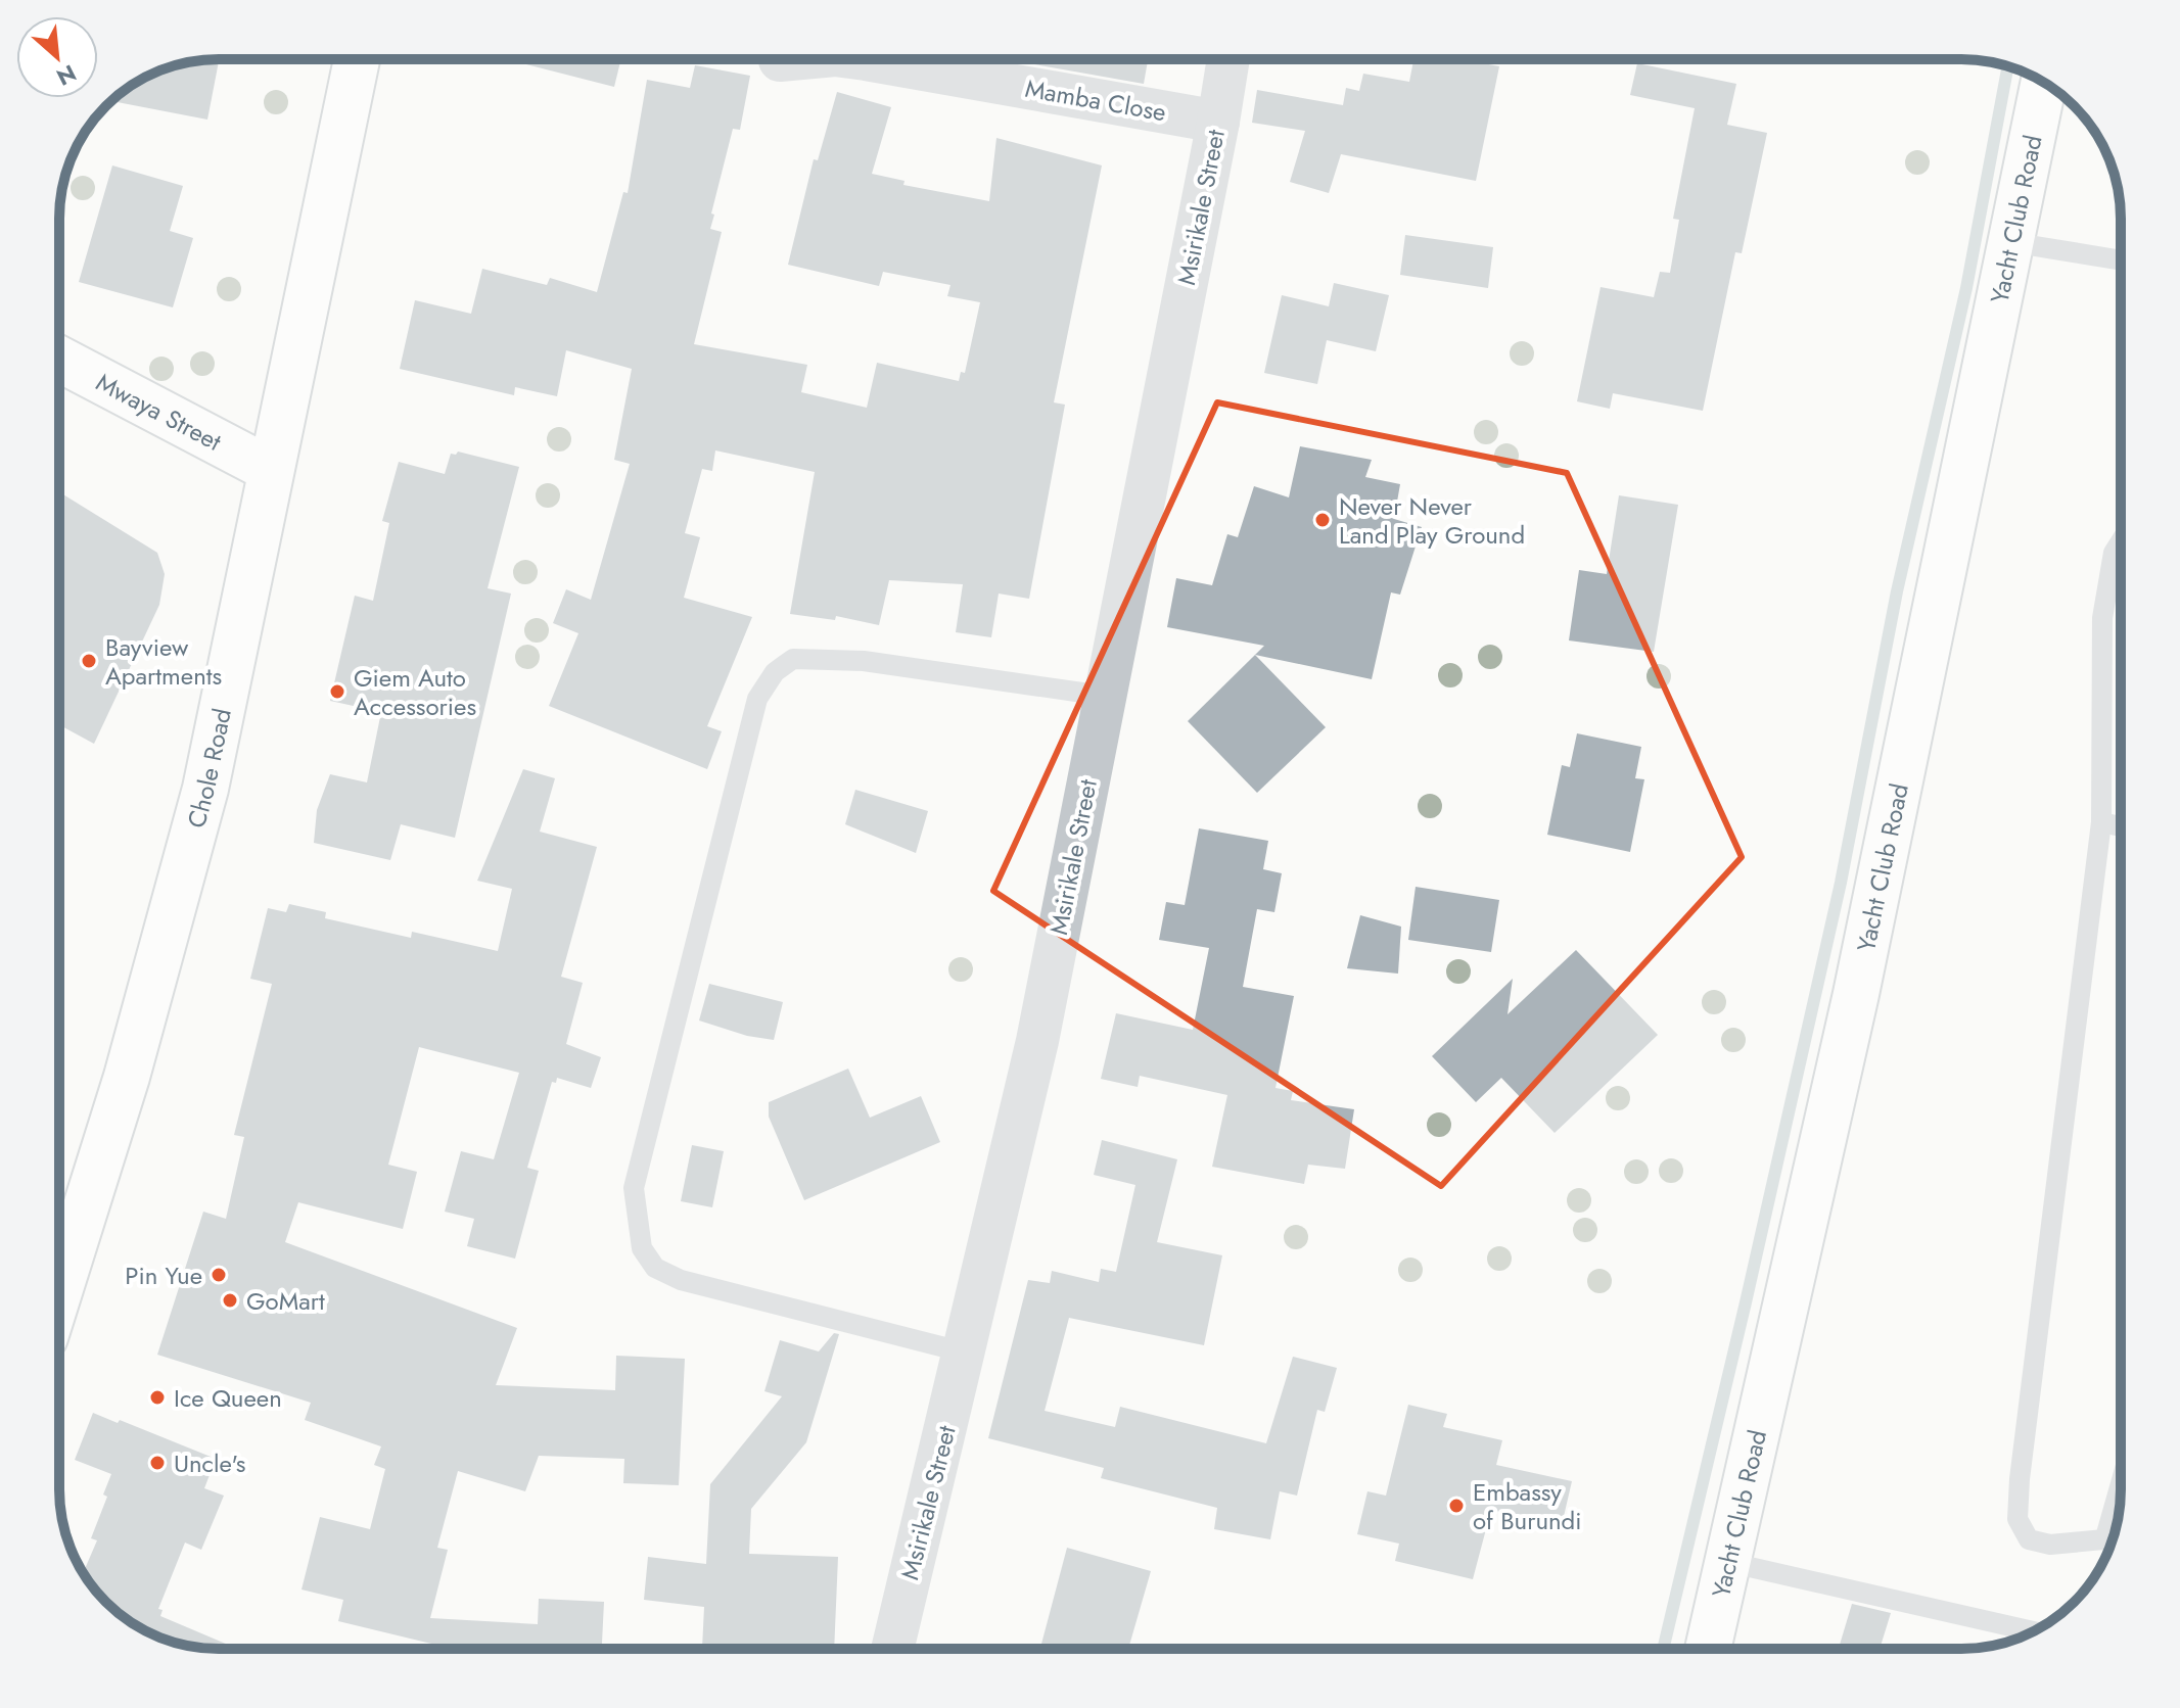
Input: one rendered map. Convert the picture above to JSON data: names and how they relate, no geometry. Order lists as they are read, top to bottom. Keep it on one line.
{"streets":{"street":["Mamba Close","Msirikale Street","Yacht Club Road","Mwaya Street","Chole Road"]},"crossings":[["Mamba Close","Msirikale Street"],["Mwaya Street","Chole Road"]],"places":["Never Never Land Play Ground","Bayview Apartments","Giem Auto Accessories","Pin Yue","GoMart","Ice Queen","Uncle's","Embassy of Burundi"],"north":"bottom right"}
